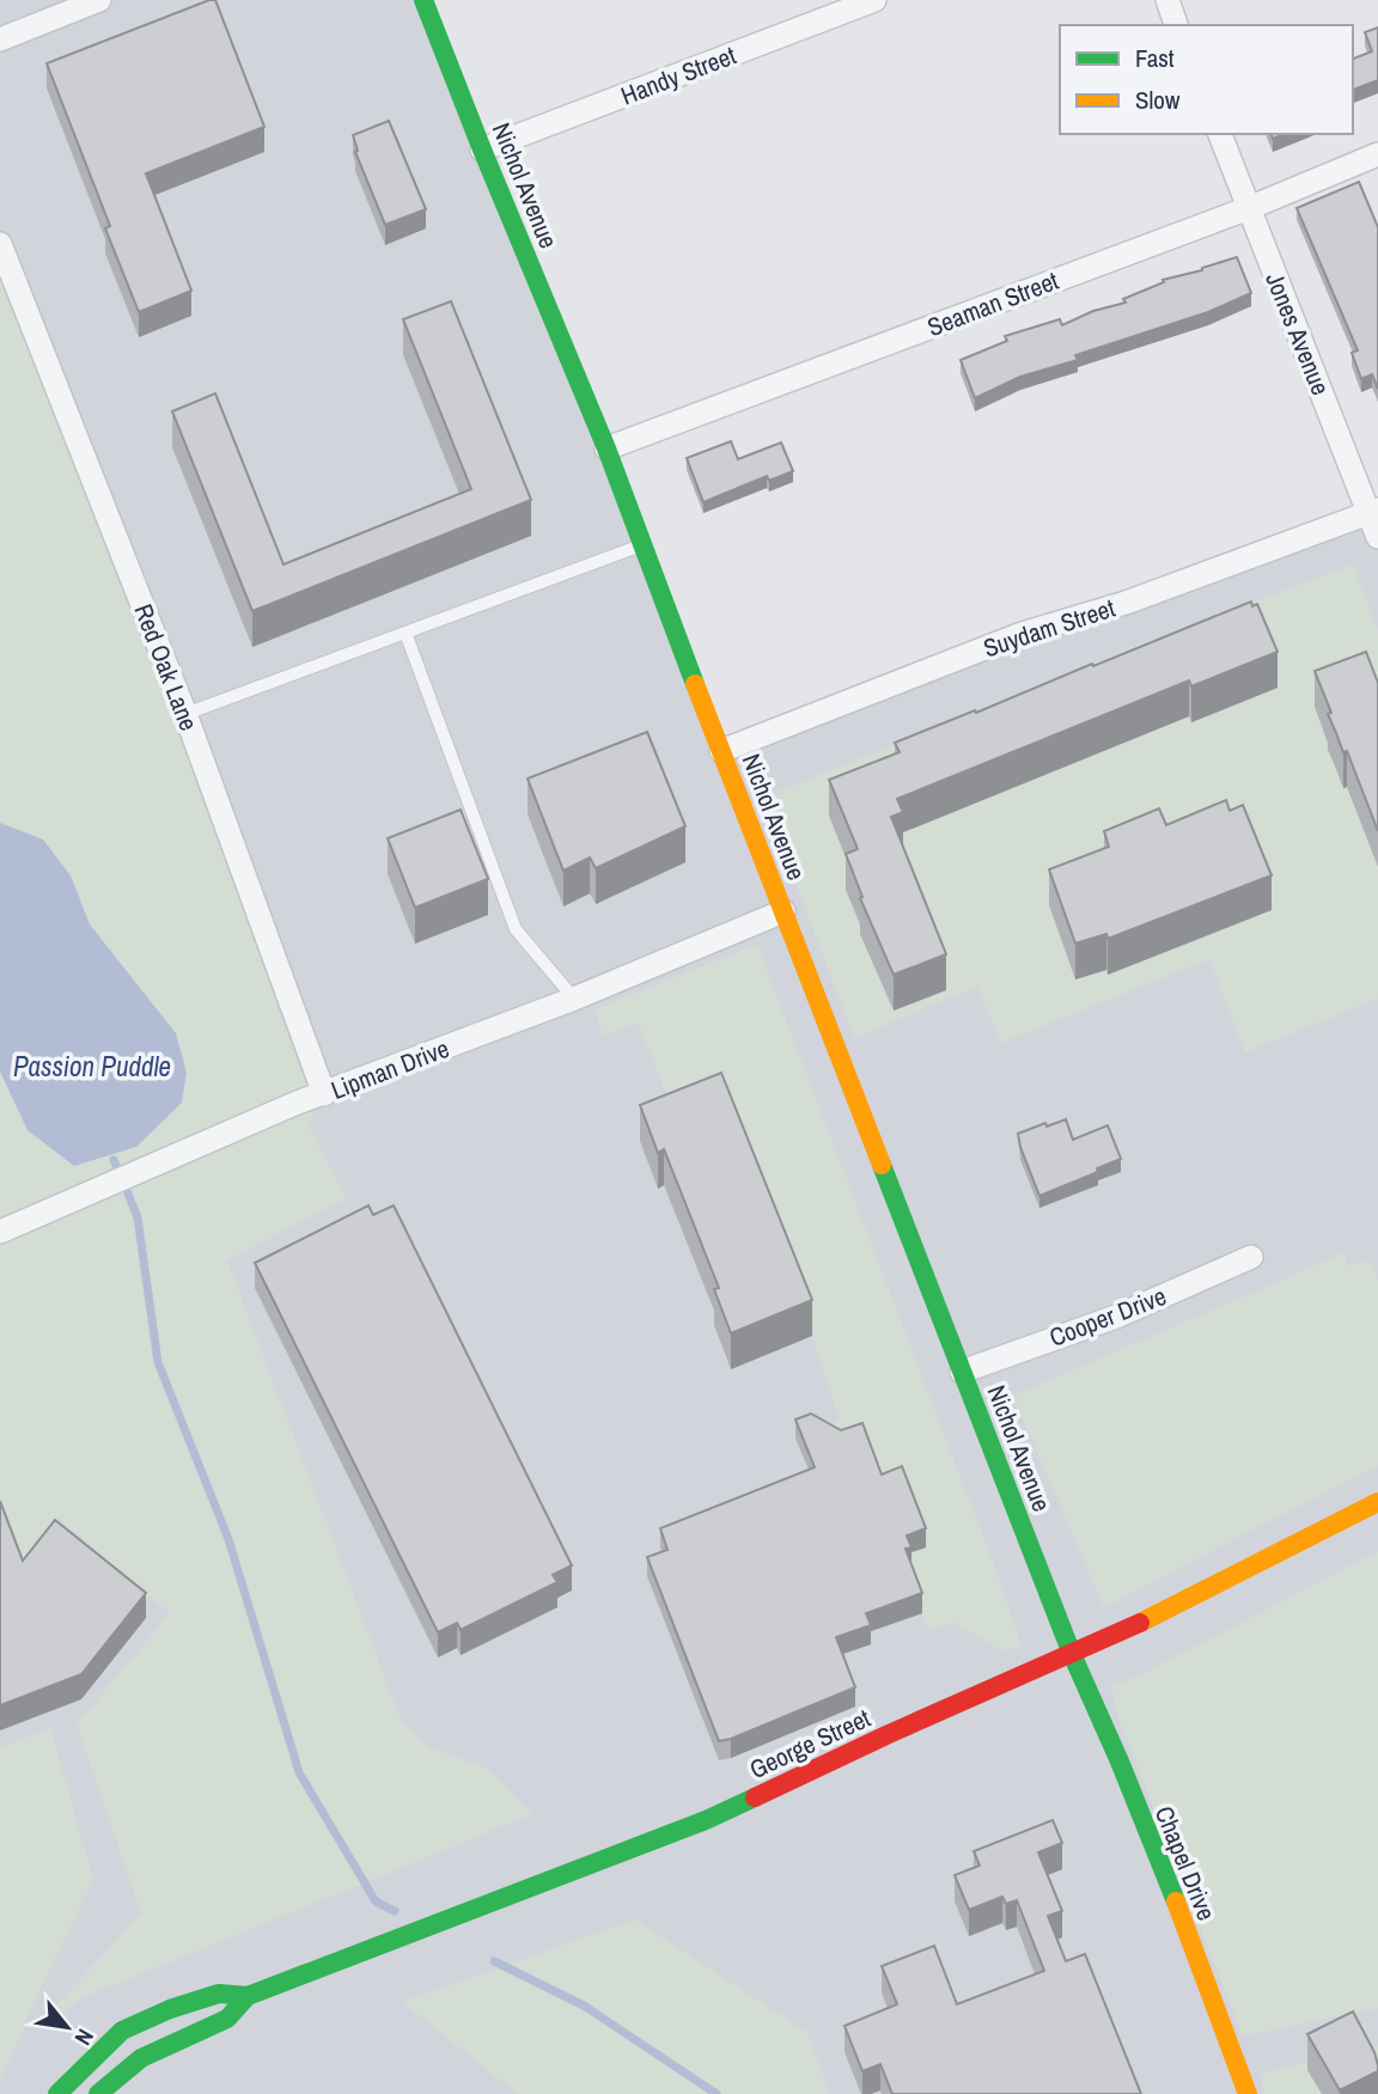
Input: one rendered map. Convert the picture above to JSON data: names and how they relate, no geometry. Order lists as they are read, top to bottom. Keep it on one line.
{"streets":{"street":["Handy Street","Nichol Avenue","Seaman Street","Jones Avenue","Suydam Street","Red Oak Lane","Lipman Drive","Cooper Drive","George Street","Chapel Drive"]},"crossings":[["Handy Street","Nichol Avenue"],["Nichol Avenue","Seaman Street"],["Nichol Avenue","Suydam Street"],["Nichol Avenue","Lipman Drive"],["Nichol Avenue","Cooper Drive"],["Nichol Avenue","George Street"],["Nichol Avenue","Chapel Drive"],["Seaman Street","Jones Avenue"],["Jones Avenue","Suydam Street"],["Red Oak Lane","Lipman Drive"],["George Street","Chapel Drive"]],"water":["Passion Puddle"],"legend":["Fast","Slow"],"north":"bottom right"}
